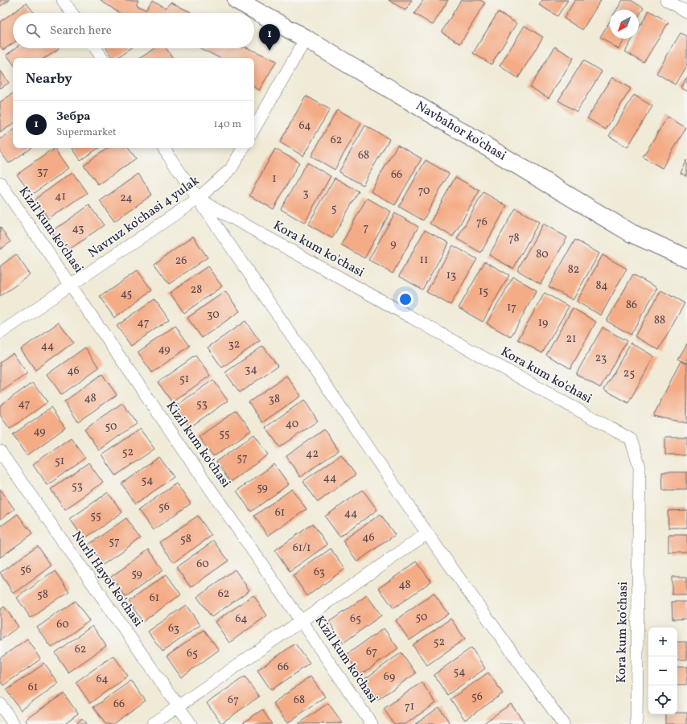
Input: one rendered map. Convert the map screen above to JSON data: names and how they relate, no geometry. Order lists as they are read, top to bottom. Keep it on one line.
{"streets":{"main road":["Navbahor ko'chasi"],"street":["Navruz ko'chasi 4 yulak","Kizil kum ko'chasi","Kora kum ko'chasi","Nurli Hayot ko'chasi"]},"crossings":[["Navruz ko'chasi 4 yulak","Kizil kum ko'chasi"],["Navruz ko'chasi 4 yulak","Kora kum ko'chasi"]],"house_numbers":["64","62","68","37","66","1","70","3","41","24","5","76","7","43","78","9","80","11","26","82","13","84","28","15","45","86","17","30","88","47","19","21","32","44","49","23","34","46","25","51","48","38","47","53","40","50","49","55","52","42","57","51","44","54","53","59","56","61","44","55","46","58","57","61/1","60","56","63","59","48","62","58","61","50","64","65","60","63","52","62","67","65","66","54","69","64","61","56","67","68","66","71"],"north":"bottom left","page":{"search":"Search here","pins":"1","heading":"Nearby","list":[{"mark":"1","name":"Зебра","note":"Supermarket","value":"140 m"}],"map_buttons":["+","−"]}}
